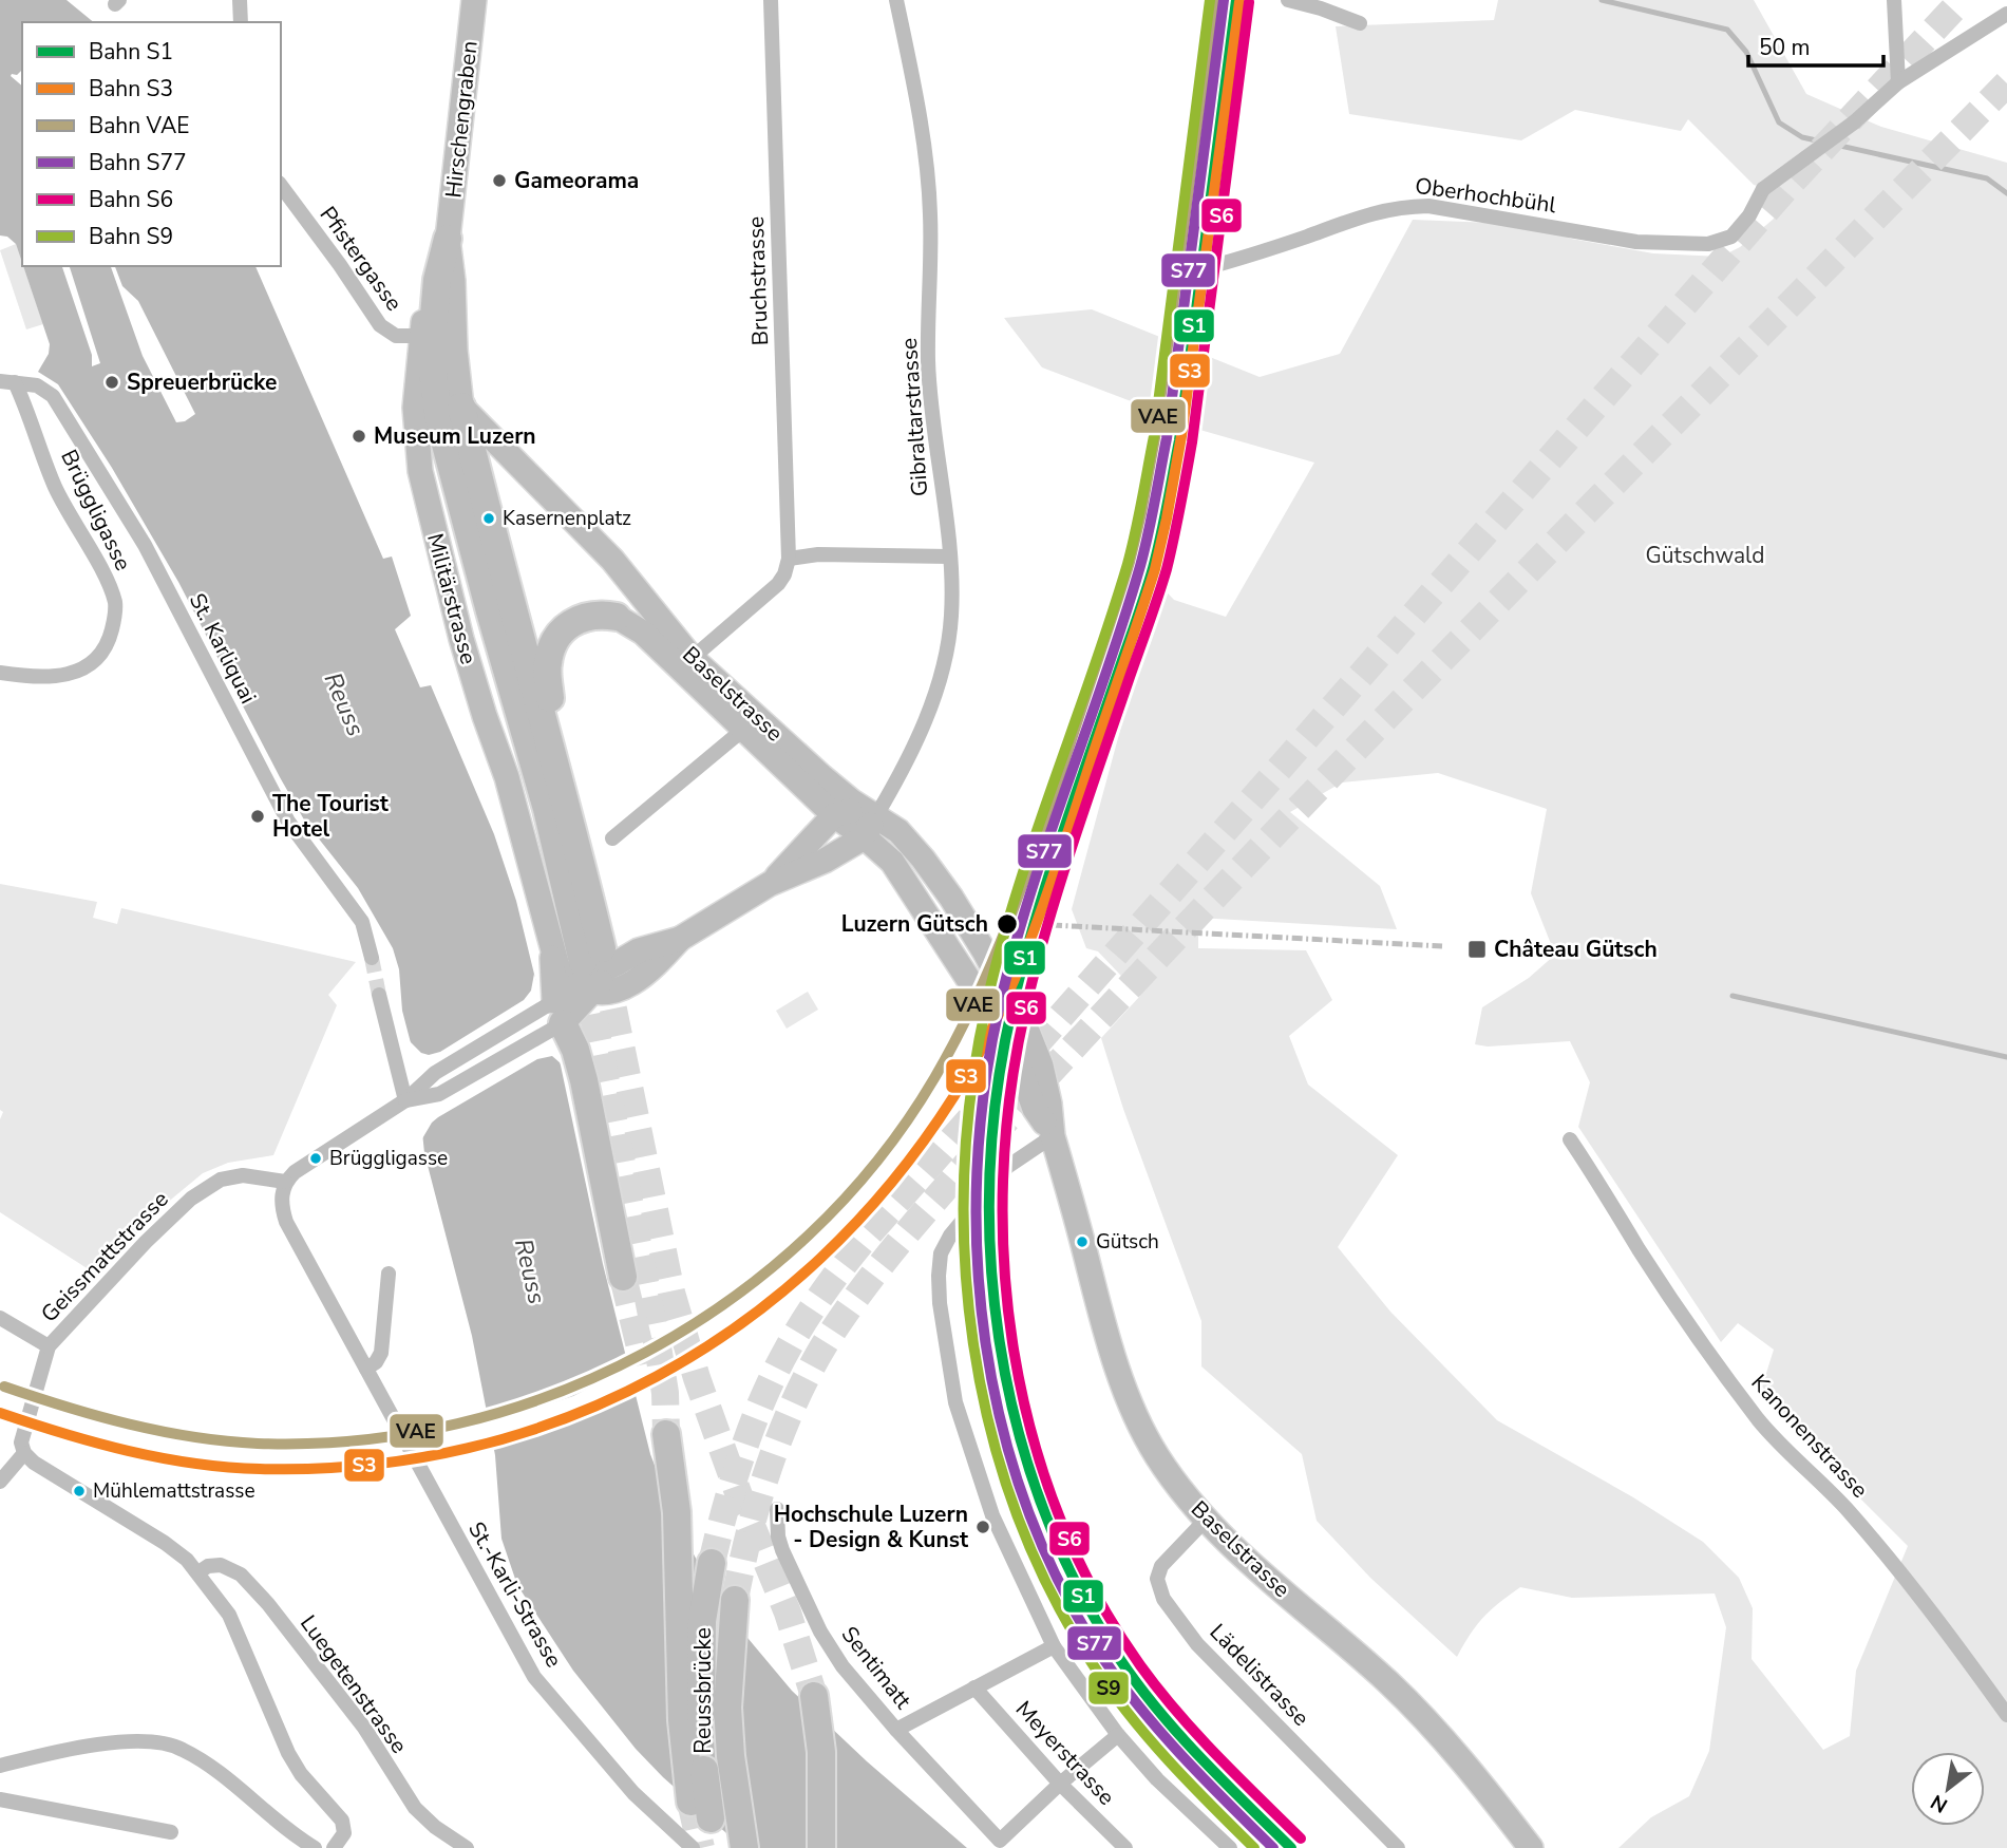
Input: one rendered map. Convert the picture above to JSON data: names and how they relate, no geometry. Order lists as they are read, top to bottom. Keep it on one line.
{"streets":{"highway":["Reussbrücke"],"main road":["Hirschengraben","Militärstrasse","Baselstrasse"],"street":["Oberhochbühl","Pfistergasse","Bruchstrasse","Gibraltarstrasse","Brüggligasse","St. Karliquai","Geissmattstrasse","Kanonenstrasse","St.-Karli-Strasse","Sentimatt","Lädelistrasse","Luegetenstrasse","Meyerstrasse"]},"crossings":[["Pfistergasse","Militärstrasse"],["Gibraltarstrasse","Baselstrasse"],["Brüggligasse","St. Karliquai"],["Baselstrasse","Lädelistrasse"],["Geissmattstrasse","St.-Karli-Strasse"],["Sentimatt","Meyerstrasse"]],"water":["Reuss"],"parks":["Gütschwald"],"places":{"other":["Gameorama","Spreuerbrücke","Museum Luzern","Kasernenplatz","The Tourist Hotel","Luzern Gütsch","Brüggligasse","Gütsch","Mühlemattstrasse","Hochschule Luzern - Design & Kunst"],"transit":["Château Gütsch"]},"lines":["rail line S1","rail line VAE","rail line S77","rail line S9","rail line S3","rail line S6"],"legend":["Bahn S1","Bahn S3","Bahn VAE","Bahn S77","Bahn S6","Bahn S9"],"scale_bar":"50 m","north":"bottom left"}
